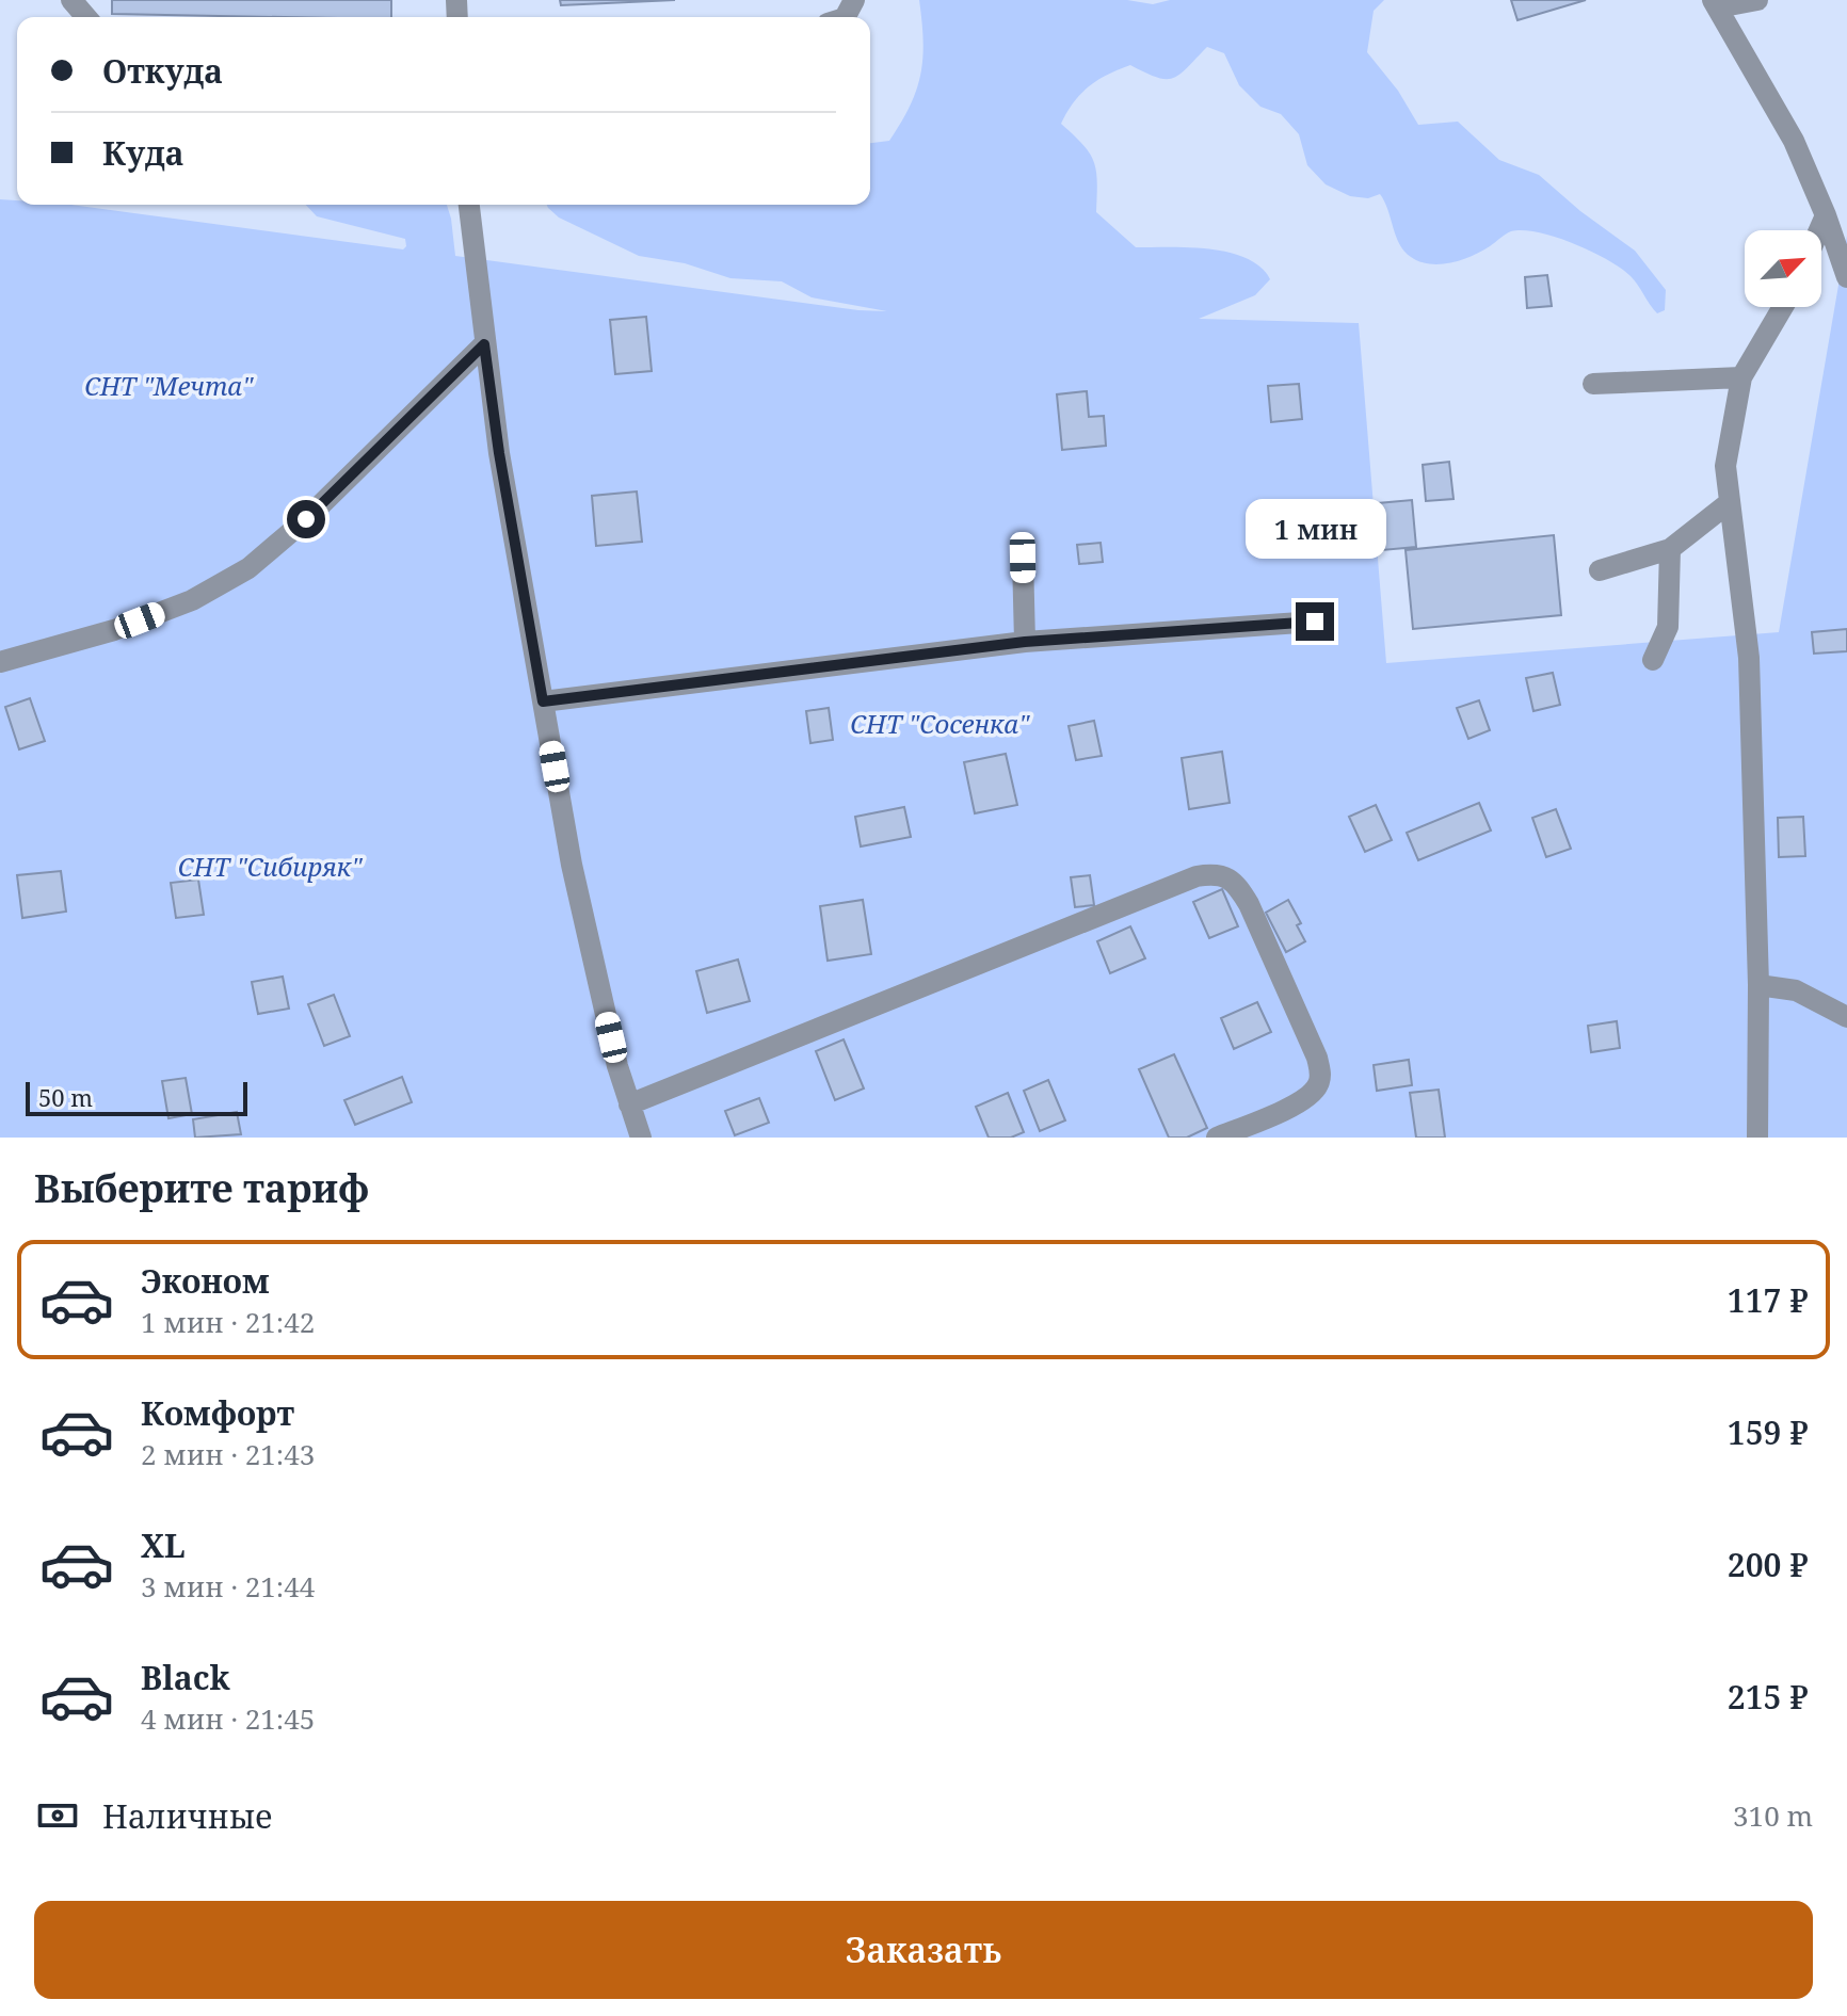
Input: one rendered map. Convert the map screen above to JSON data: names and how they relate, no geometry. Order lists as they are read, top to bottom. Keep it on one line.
{"parks":["СНТ \"Мечта\"","СНТ \"Сосенка\"","СНТ \"Сибиряк\""],"scale_bar":"50 m","north":"top right","page":{"banner":["Откуда","Куда"],"bubble":"1 мин","scale":"50 m","heading":"Выберите тариф","list":[{"name":"Эконом","note":"1 мин · 21:42","value":"117 ₽"},{"name":"Комфорт","note":"2 мин · 21:43","value":"159 ₽"},{"name":"XL","note":"3 мин · 21:44","value":"200 ₽"},{"name":"Black","note":"4 мин · 21:45","value":"215 ₽"}],"pay":["Наличные","310 m"],"buttons":"Заказать"}}
